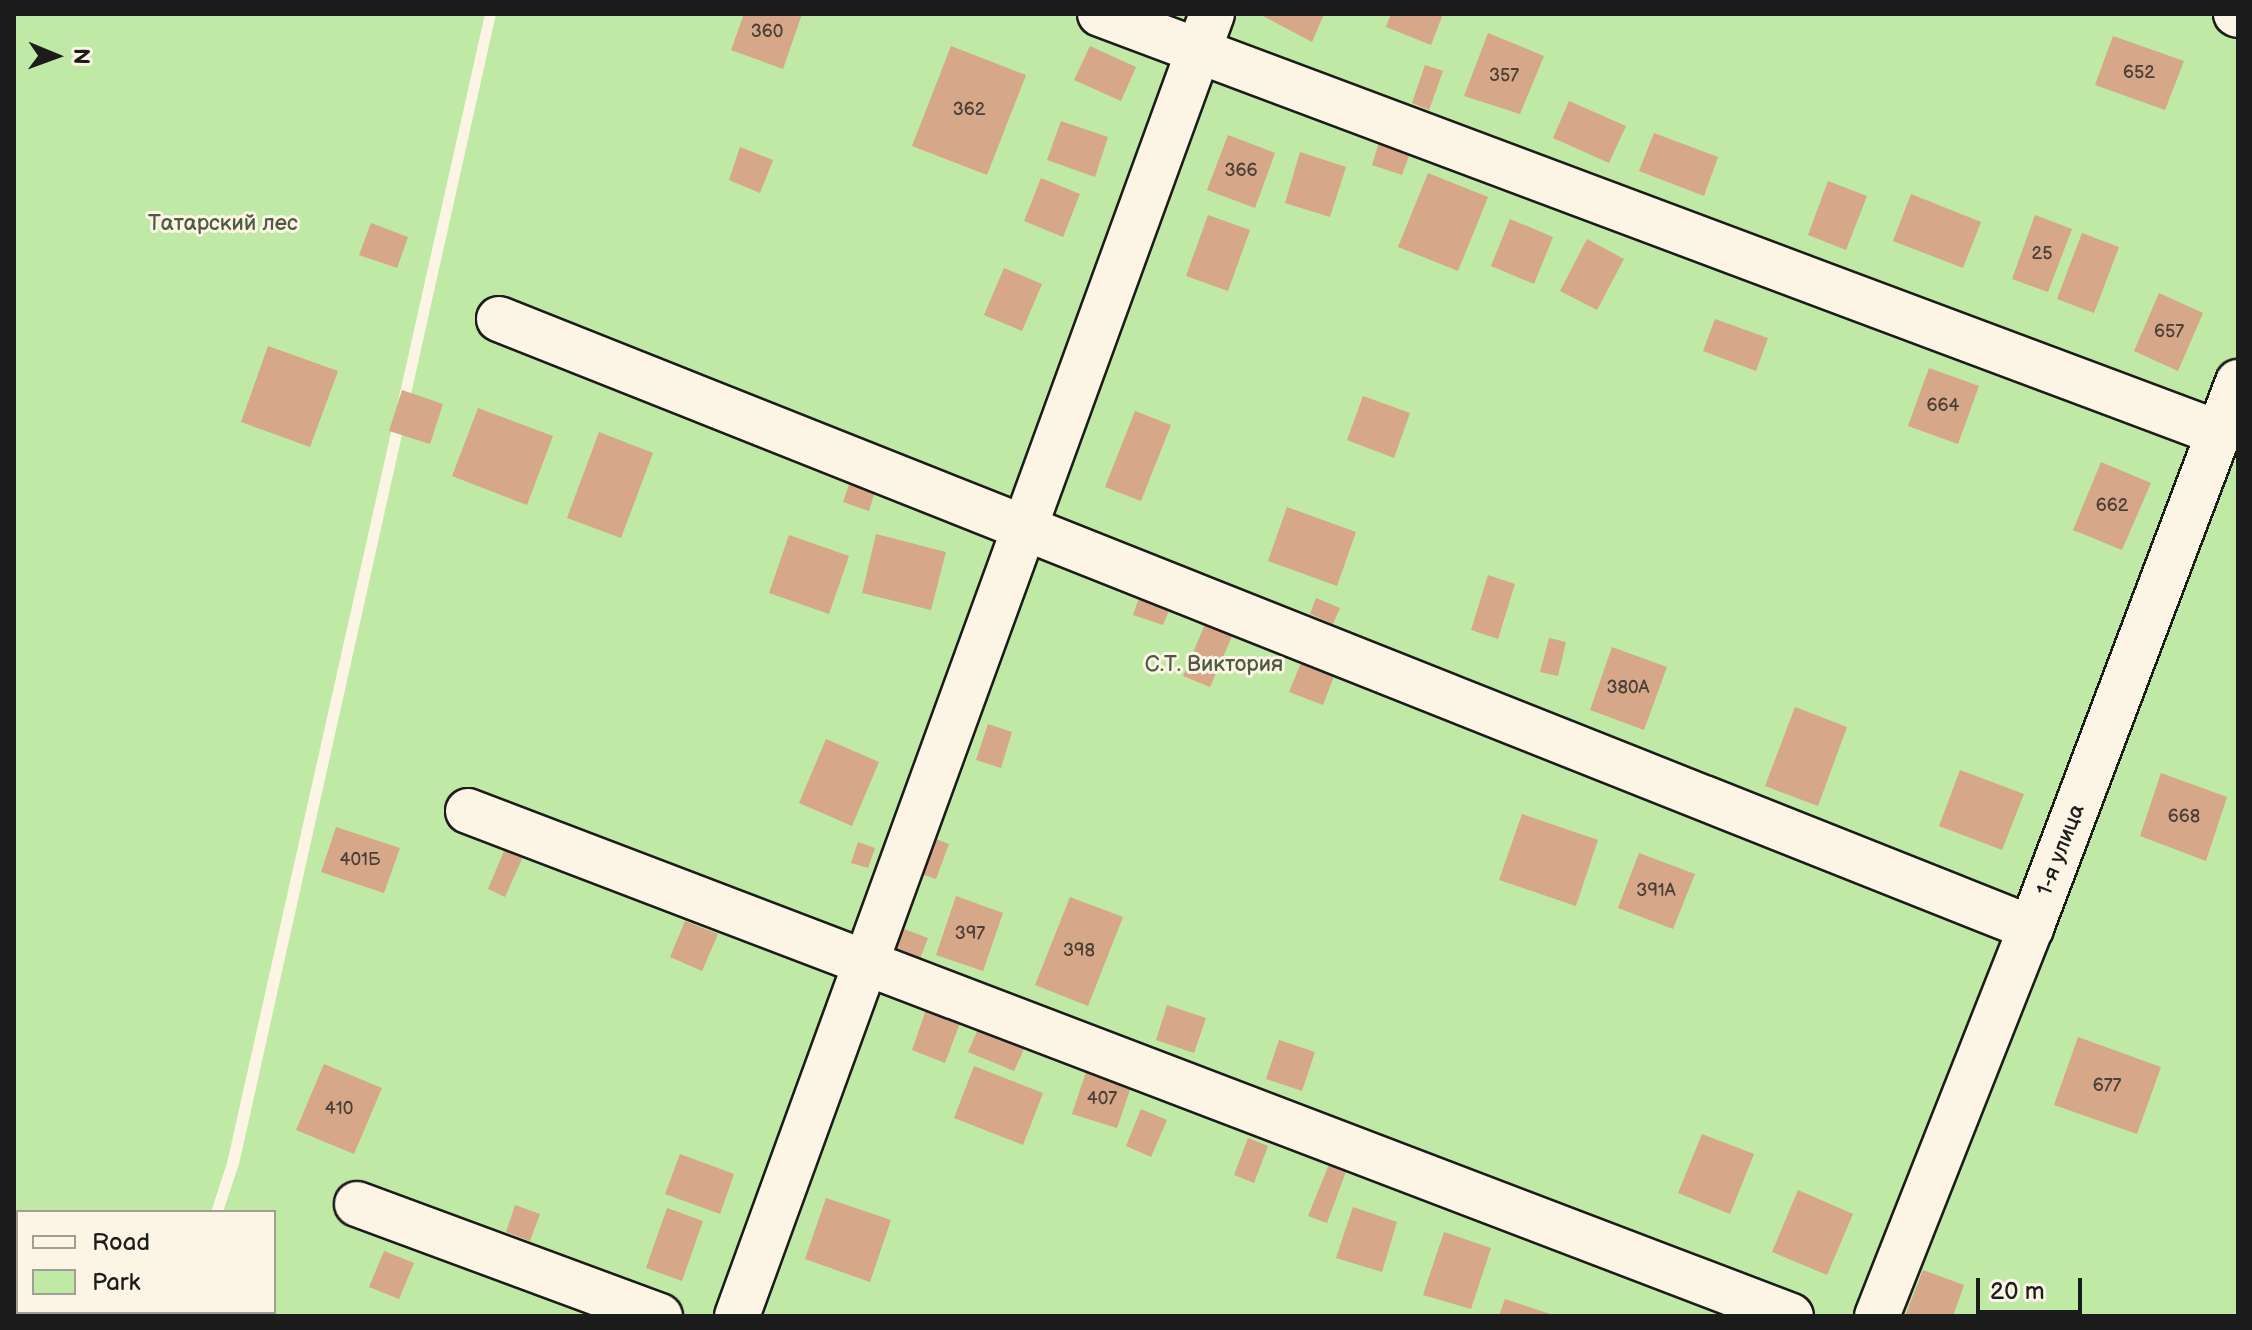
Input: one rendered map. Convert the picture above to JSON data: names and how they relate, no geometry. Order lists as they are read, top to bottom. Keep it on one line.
{"streets":{"street":["1-я улица"]},"parks":["Татарский лес","С.Т. Виктория"],"house_numbers":["360","652","357","362","366","25","657","664","662","380А","668","401Б","391А","397","398","677","407","410"],"legend":["Road","Park"],"scale_bar":"20 m","north":"right"}
